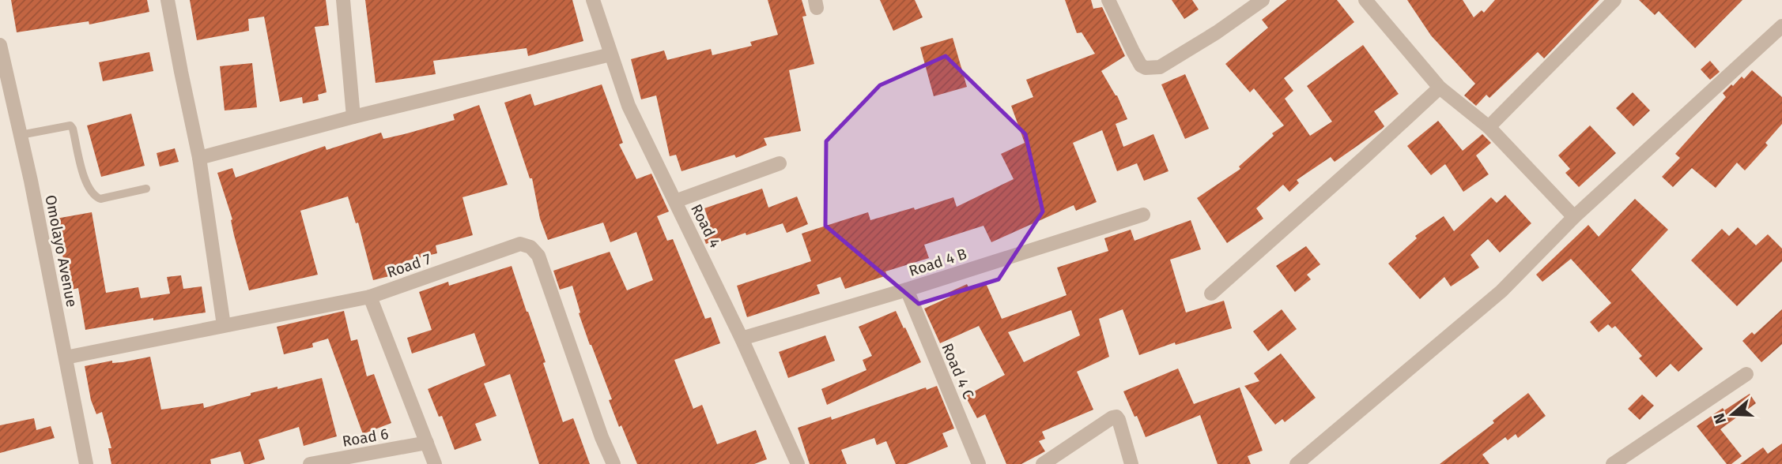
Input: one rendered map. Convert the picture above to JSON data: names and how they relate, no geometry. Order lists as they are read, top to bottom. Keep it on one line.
{"streets":{"street":["Road 4","Omolayo Avenue","Road 4 B","Road 7","Road 4 C","Road 6"]},"crossings":[["Road 4","Road 4 B"],["Omolayo Avenue","Road 7"],["Road 4 B","Road 4 C"]],"north":"left"}
